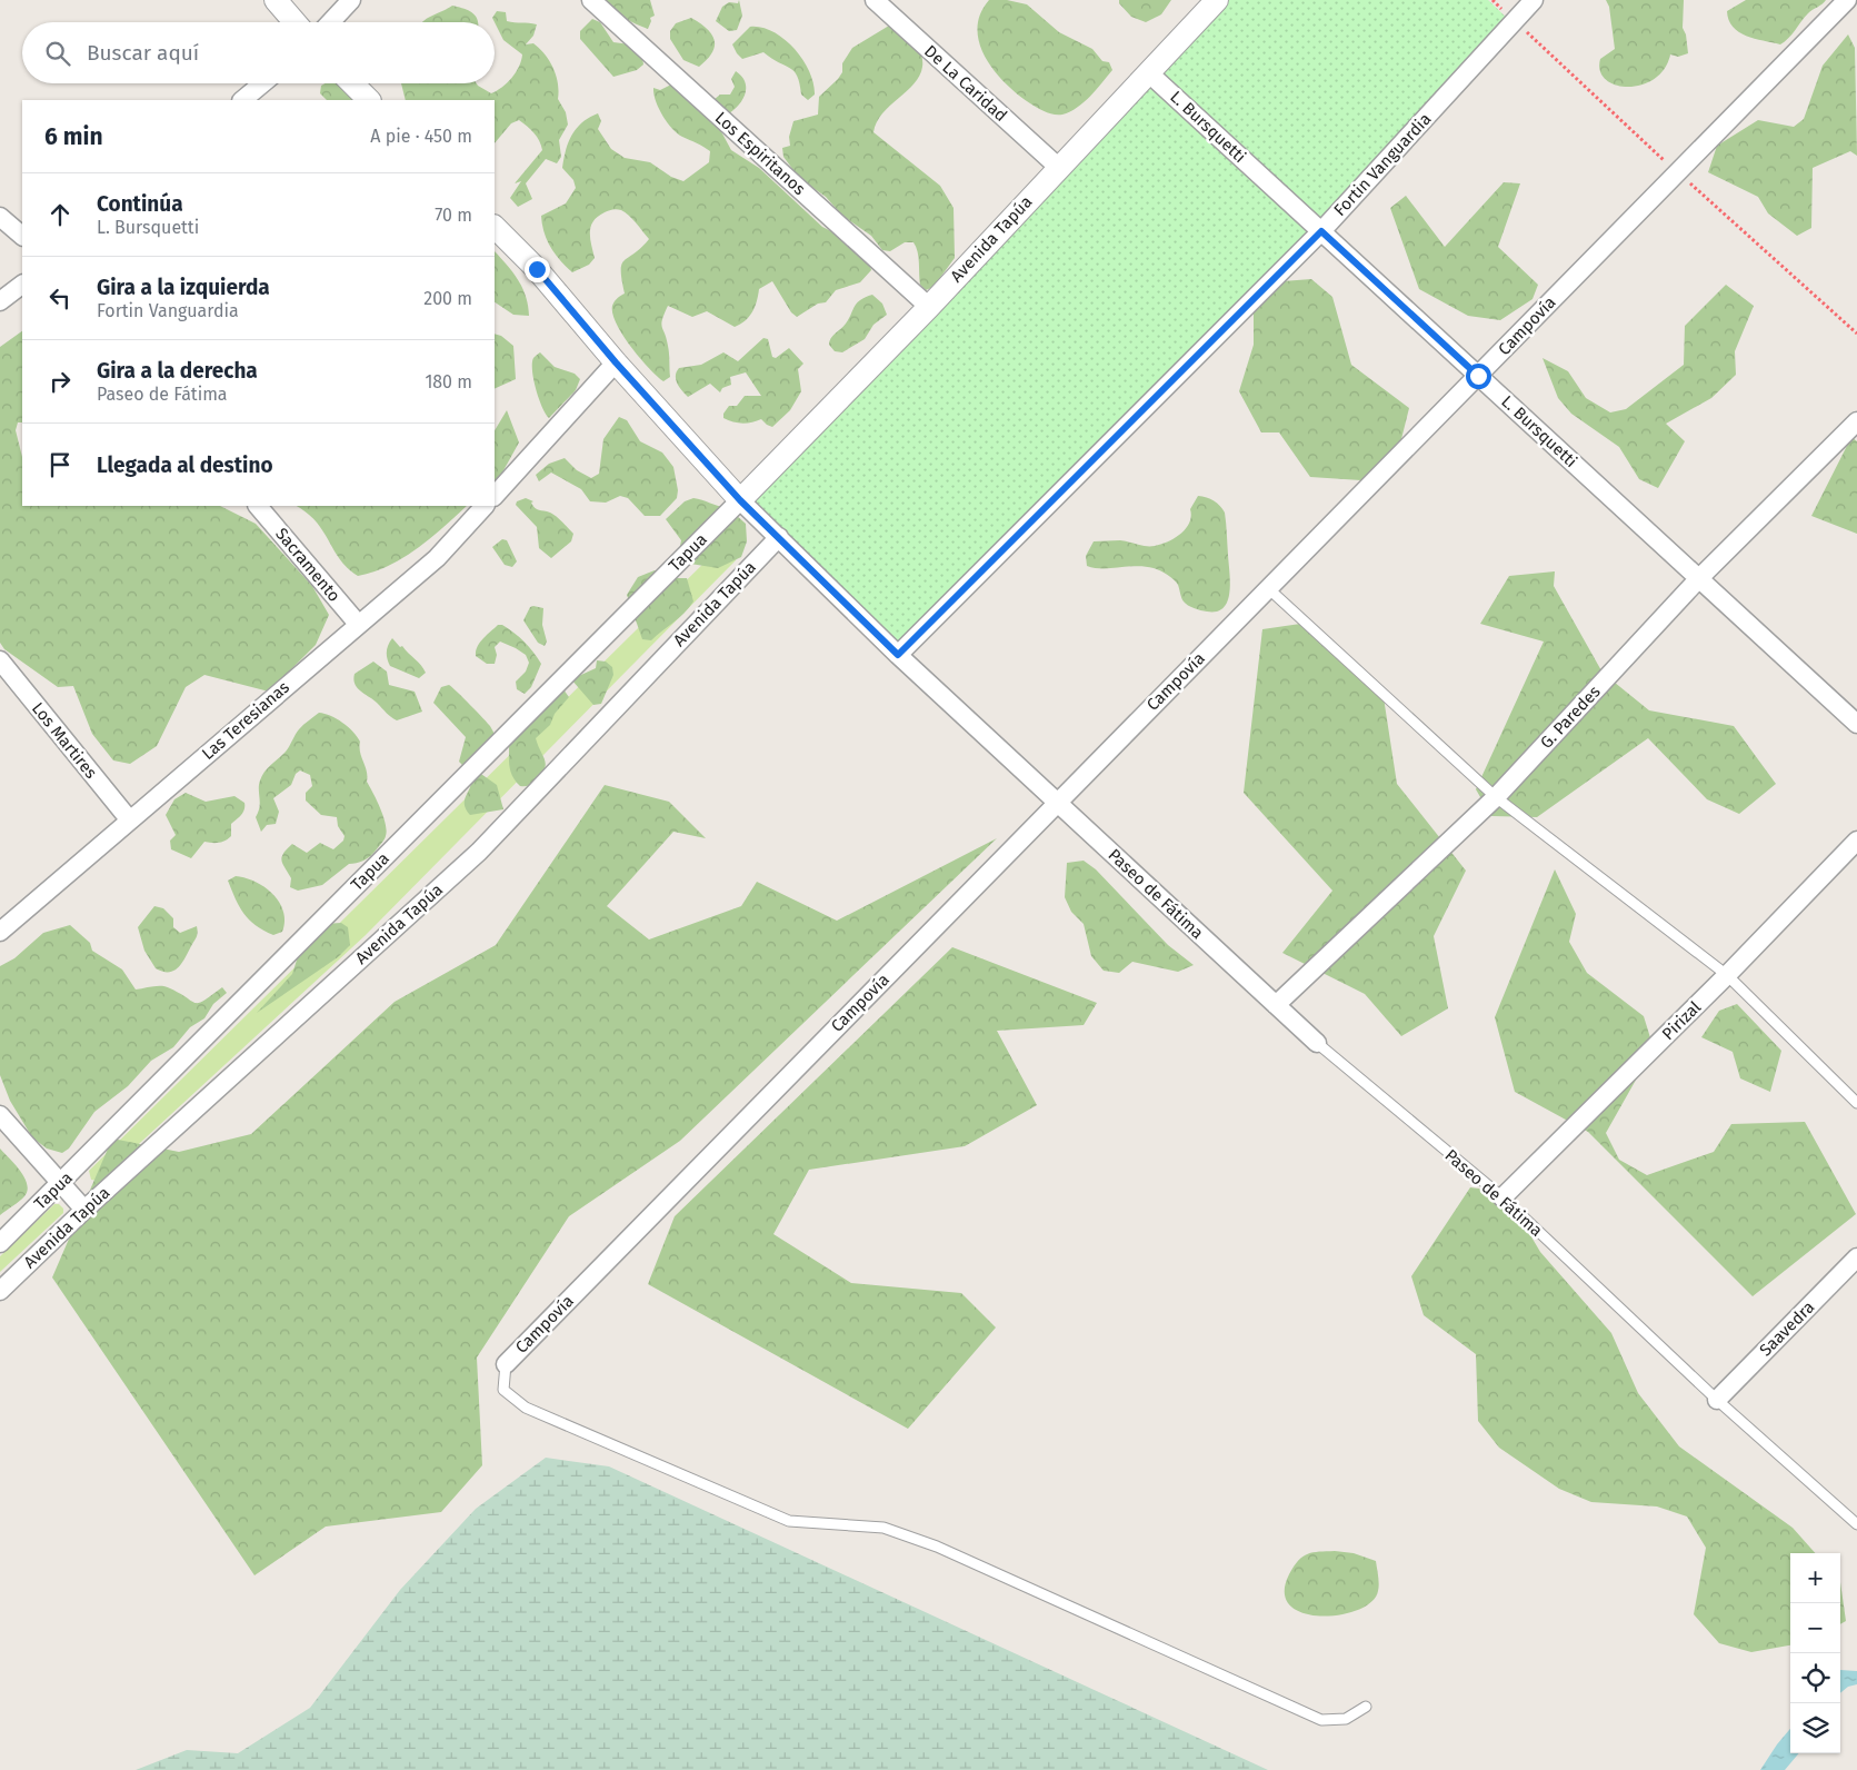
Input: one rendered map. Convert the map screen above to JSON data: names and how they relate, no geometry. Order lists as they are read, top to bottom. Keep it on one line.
{"streets":{"street":["De La Caridad","L. Bursquetti","Los Espiritanos","Fortin Vanguardia","Avenida Tapúa","Campovía","Tapua","Sacramento","G. Paredes","Las Teresianas","Los Martires","Paseo de Fátima","Pirizal","Saavedra"]},"crossings":[["De La Caridad","Avenida Tapúa"],["L. Bursquetti","Fortin Vanguardia"],["L. Bursquetti","Avenida Tapúa"],["L. Bursquetti","Campovía"],["L. Bursquetti","G. Paredes"],["Los Espiritanos","Avenida Tapúa"],["Fortin Vanguardia","Paseo de Fátima"],["Avenida Tapúa","Tapua"],["Avenida Tapúa","Paseo de Fátima"],["Campovía","Paseo de Fátima"],["Tapua","Paseo de Fátima"],["Sacramento","Las Teresianas"],["G. Paredes","Paseo de Fátima"],["Las Teresianas","Los Martires"],["Paseo de Fátima","Pirizal"],["Paseo de Fátima","Saavedra"]],"page":{"search":"Buscar aquí","heading":["6 min","A pie · 450 m"],"list":[["Continúa","L. Bursquetti","70 m"],["Gira a la izquierda","Fortin Vanguardia","200 m"],["Gira a la derecha","Paseo de Fátima","180 m"],"Llegada al destino"],"map_buttons":["+","−"]}}
